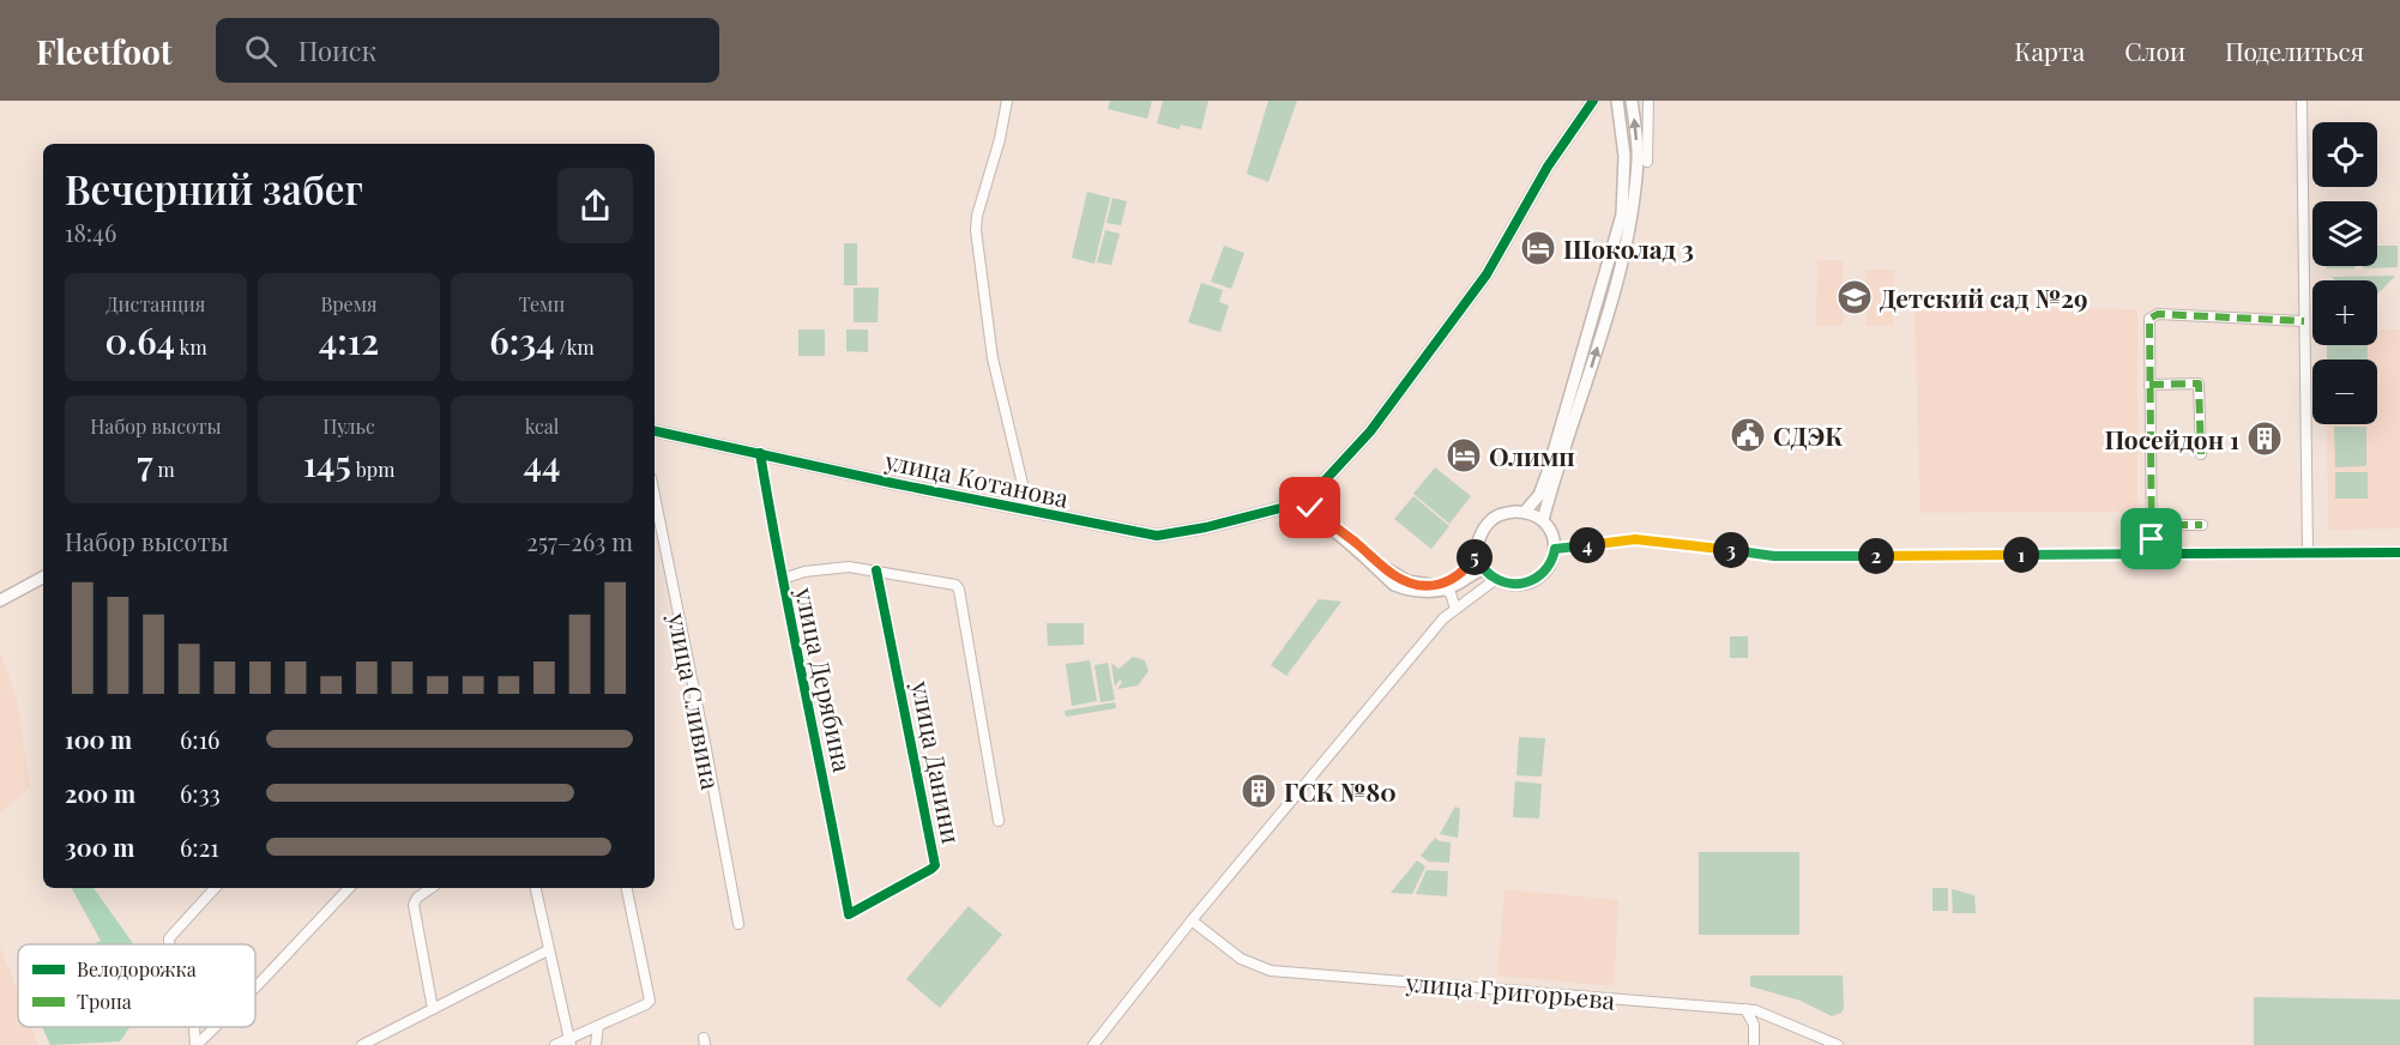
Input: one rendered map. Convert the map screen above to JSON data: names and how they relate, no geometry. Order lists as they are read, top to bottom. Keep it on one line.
{"streets":{"street":["улица Котанова","улица Дерябина","улица Сливина","улица Данини","улица Григорьева"]},"crossings":[["улица Котанова","улица Дерябина"],["улица Дерябина","улица Данини"]],"places":{"hotel":["Шоколад 3","Олимп"],"school or university":["Детский сад №29"],"public building":["СДЭК"],"building":["Посейдон 1","ГСК №80"]},"legend":["Велодорожка","Тропа"],"page":{"header":"Fleetfoot","search":"Поиск","nav":["Карта","Слои","Поделиться"],"map_buttons":["+","−"],"heading":["Вечерний забег","18:46"],"stats":[["Дистанция","0.64 km"],["Время","4:12"],["Темп","6:34 /km"],["Набор высоты","7 m"],["Пульс","145 bpm"],["kcal","44"]],"chart":["Набор высоты","257–263 m"],"pins":["4","3","1","2","5"],"list":[{"name":"100 m","note":"6:16"},{"name":"200 m","note":"6:33"},{"name":"300 m","note":"6:21"}]}}
